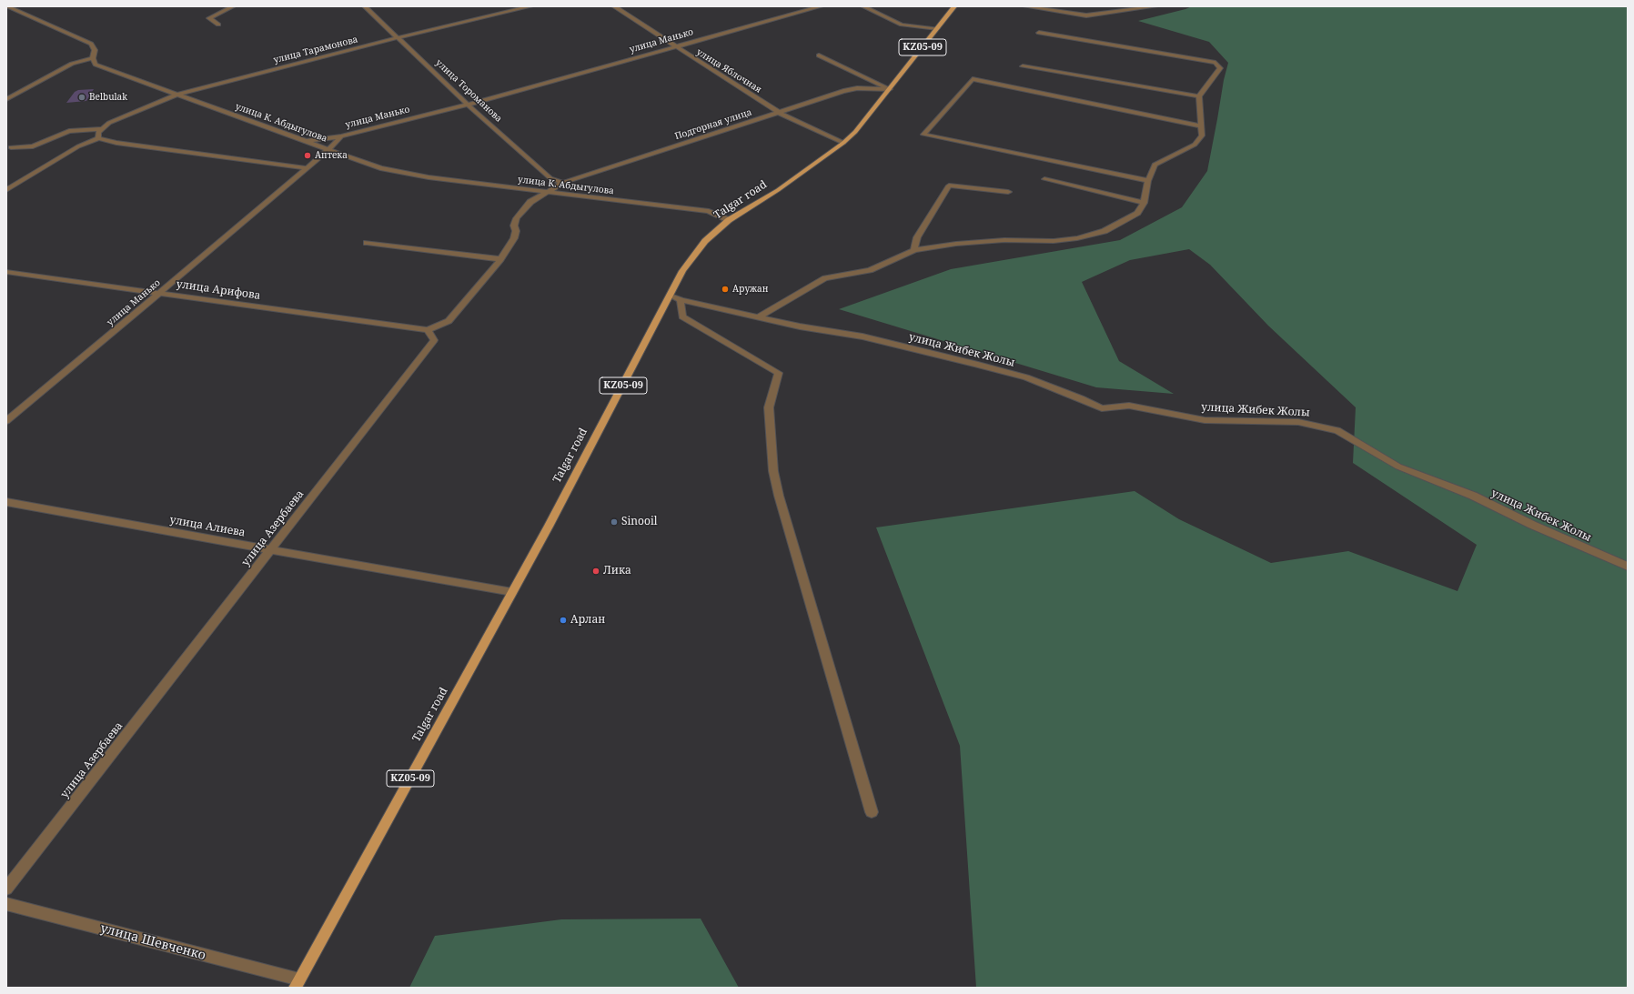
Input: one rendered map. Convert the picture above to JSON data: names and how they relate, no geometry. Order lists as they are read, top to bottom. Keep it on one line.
{"streets":{"main road":["KZ05-09","Talgar road"],"street":["улица Манько","улица Тарамонова","улица Яблочная","улица Тороманова","улица К. Абдыгулова","Подгорная улица","улица Арифова","улица Жибек Жолы","улица Алиева","улица Азербаева","улица Шевченко"]},"crossings":[["улица Манько","улица Яблочная"],["улица Манько","улица Тороманова"],["улица Манько","улица К. Абдыгулова"],["улица Манько","улица Арифова"],["улица Тарамонова","улица Тороманова"],["улица Тарамонова","улица К. Абдыгулова"],["улица Яблочная","Подгорная улица"],["улица Яблочная","Talgar road"],["улица Тороманова","Подгорная улица"],["улица К. Абдыгулова","Подгорная улица"],["улица К. Абдыгулова","Talgar road"],["Подгорная улица","Talgar road"],["Talgar road","улица Жибек Жолы"],["Talgar road","улица Алиева"],["Talgar road","улица Шевченко"],["улица Арифова","улица Азербаева"],["улица Алиева","улица Азербаева"]],"places":["Belbulak","Аптека","Аружан","Sinooil","Лика","Арлан"]}
